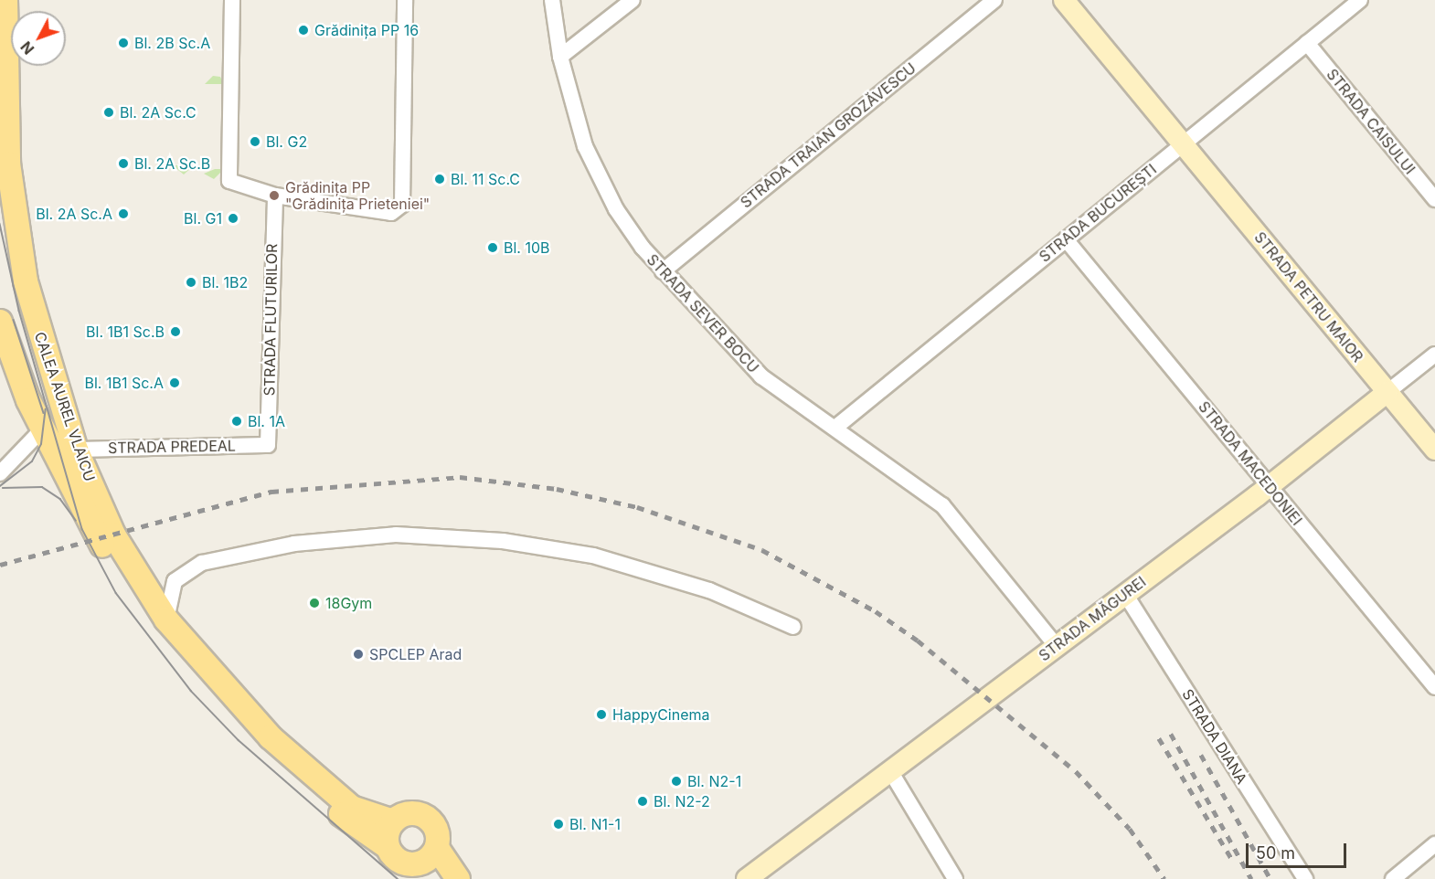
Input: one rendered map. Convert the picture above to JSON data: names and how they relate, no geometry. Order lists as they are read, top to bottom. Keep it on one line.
{"streets":{"main road":["CALEA AUREL VLAICU"],"street":["STRADA CAISULUI","STRADA TRAIAN GROZĂVESCU","STRADA BUCUREȘTI","STRADA PETRU MAIOR","STRADA SEVER BOCU","STRADA FLUTURILOR","STRADA PREDEAL","STRADA MACEDONIEI","STRADA MĂGUREI","STRADA DIANA"]},"crossings":[["STRADA CAISULUI","STRADA BUCUREȘTI"],["STRADA TRAIAN GROZĂVESCU","STRADA SEVER BOCU"],["STRADA BUCUREȘTI","STRADA PETRU MAIOR"],["STRADA BUCUREȘTI","STRADA SEVER BOCU"],["STRADA BUCUREȘTI","STRADA MACEDONIEI"],["STRADA PETRU MAIOR","STRADA MĂGUREI"],["STRADA SEVER BOCU","STRADA MĂGUREI"],["STRADA FLUTURILOR","STRADA PREDEAL"],["CALEA AUREL VLAICU","STRADA PREDEAL"],["STRADA MACEDONIEI","STRADA MĂGUREI"],["STRADA MĂGUREI","STRADA DIANA"]],"places":["Grădinița PP 16","Bl. 2B Sc.A","Bl. 2A Sc.C","Bl. G2","Bl. 2A Sc.B","Bl. 11 Sc.C","Grădinița PP \"Grădinița Prieteniei\"","Bl. 2A Sc.A","Bl. G1","Bl. 10B","Bl. 1B2","Bl. 1B1 Sc.B","Bl. 1B1 Sc.A","Bl. 1A","18Gym","SPCLEP Arad","HappyCinema","Bl. N2-1","Bl. N2-2","Bl. N1-1"],"scale_bar":"50 m","north":"bottom left"}
